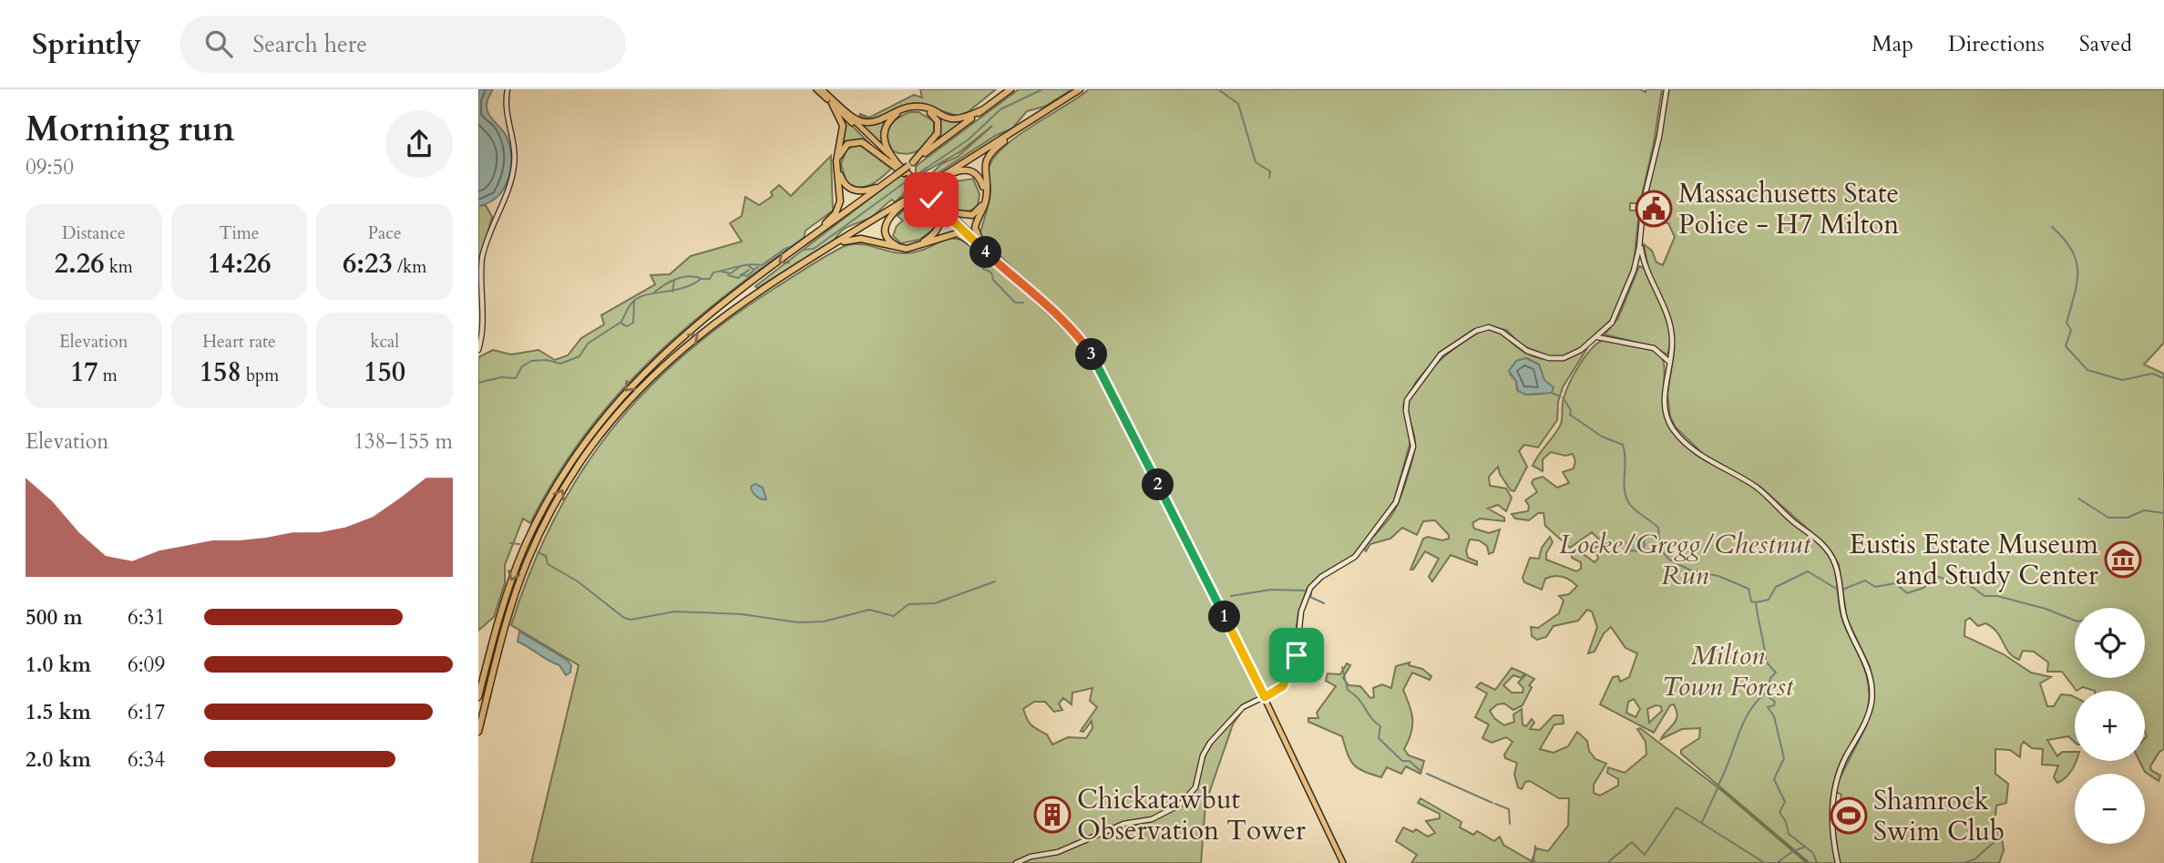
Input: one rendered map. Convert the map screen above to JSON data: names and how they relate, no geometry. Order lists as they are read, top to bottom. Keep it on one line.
{"parks":["Locke/Gregg/Chestnut Run","Milton Town Forest"],"places":{"public building":["Massachusetts State Police - H7 Milton"],"museum":["Eustis Estate Museum and Study Center"],"building":["Chickatawbut Observation Tower"],"sports":["Shamrock Swim Club"]},"page":{"header":"Sprintly","search":"Search here","nav":["Map","Directions","Saved"],"heading":["Morning run","09:50"],"stats":[["Distance","2.26 km"],["Time","14:26"],["Pace","6:23 /km"],["Elevation","17 m"],["Heart rate","158 bpm"],["kcal","150"]],"pins":["4","3","2","1"],"chart":["Elevation","138–155 m"],"list":[{"name":"500 m","note":"6:31"},{"name":"1.0 km","note":"6:09"},{"name":"1.5 km","note":"6:17"},{"name":"2.0 km","note":"6:34"}],"map_buttons":["+","−"]}}
